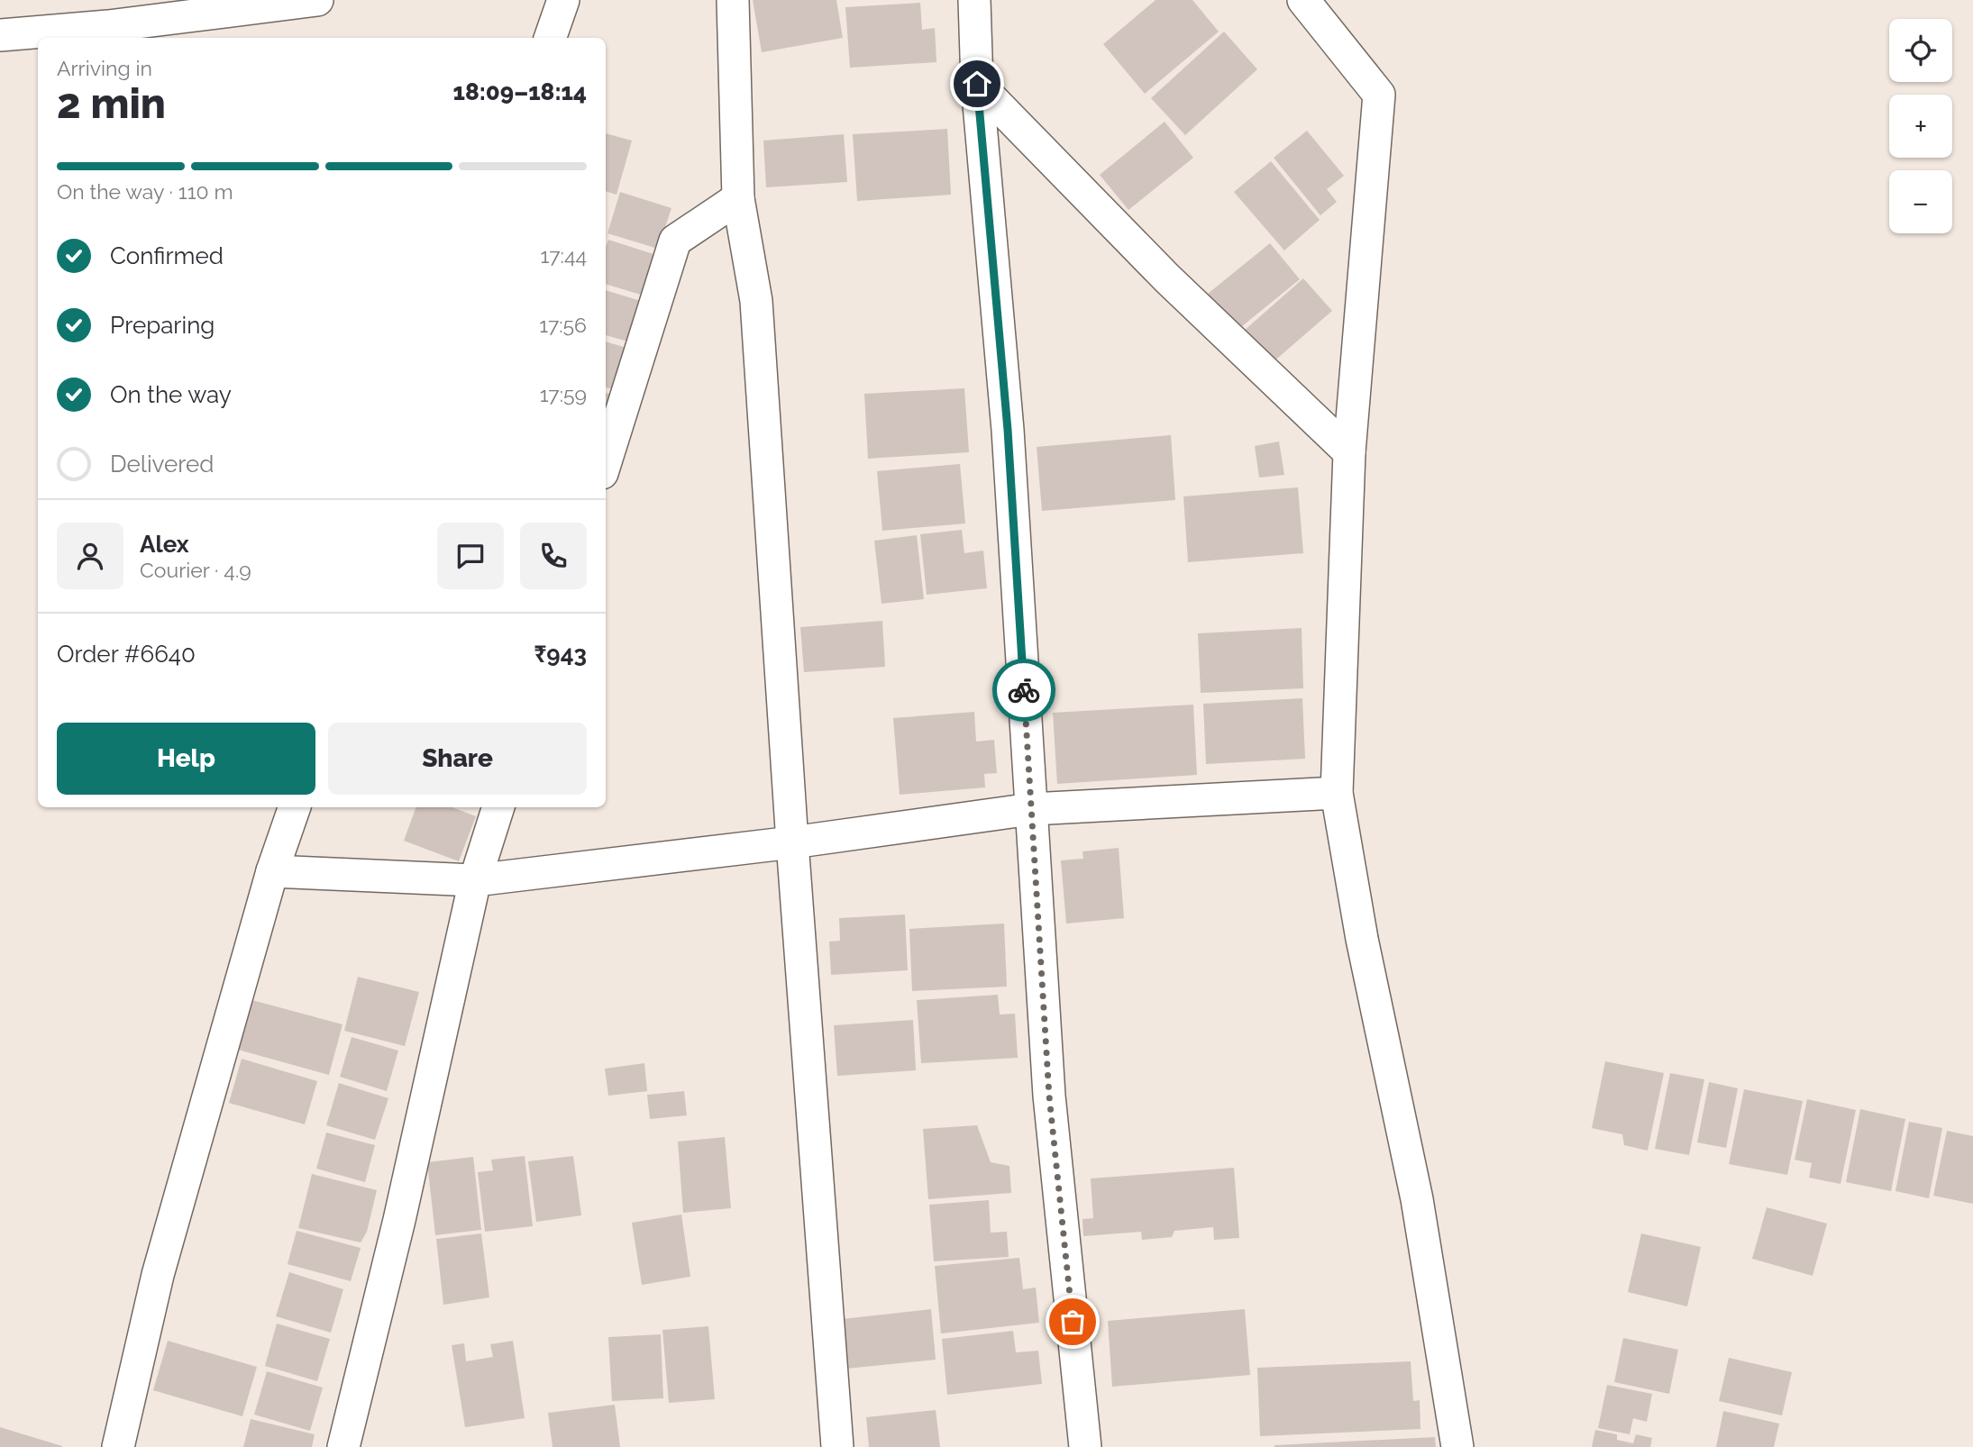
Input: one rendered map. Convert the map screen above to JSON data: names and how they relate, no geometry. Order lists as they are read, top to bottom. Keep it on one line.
{"page":{"map_buttons":["+","−"],"heading":["2 min","Arriving in","18:09–18:14"],"panel":["Alex","Courier · 4.9","Order #6640","₹943"],"bar":"On the way · 110 m","list":[["Confirmed","17:44"],["Preparing","17:56"],["On the way","17:59"],"Delivered"],"buttons":["Help","Share"]}}
